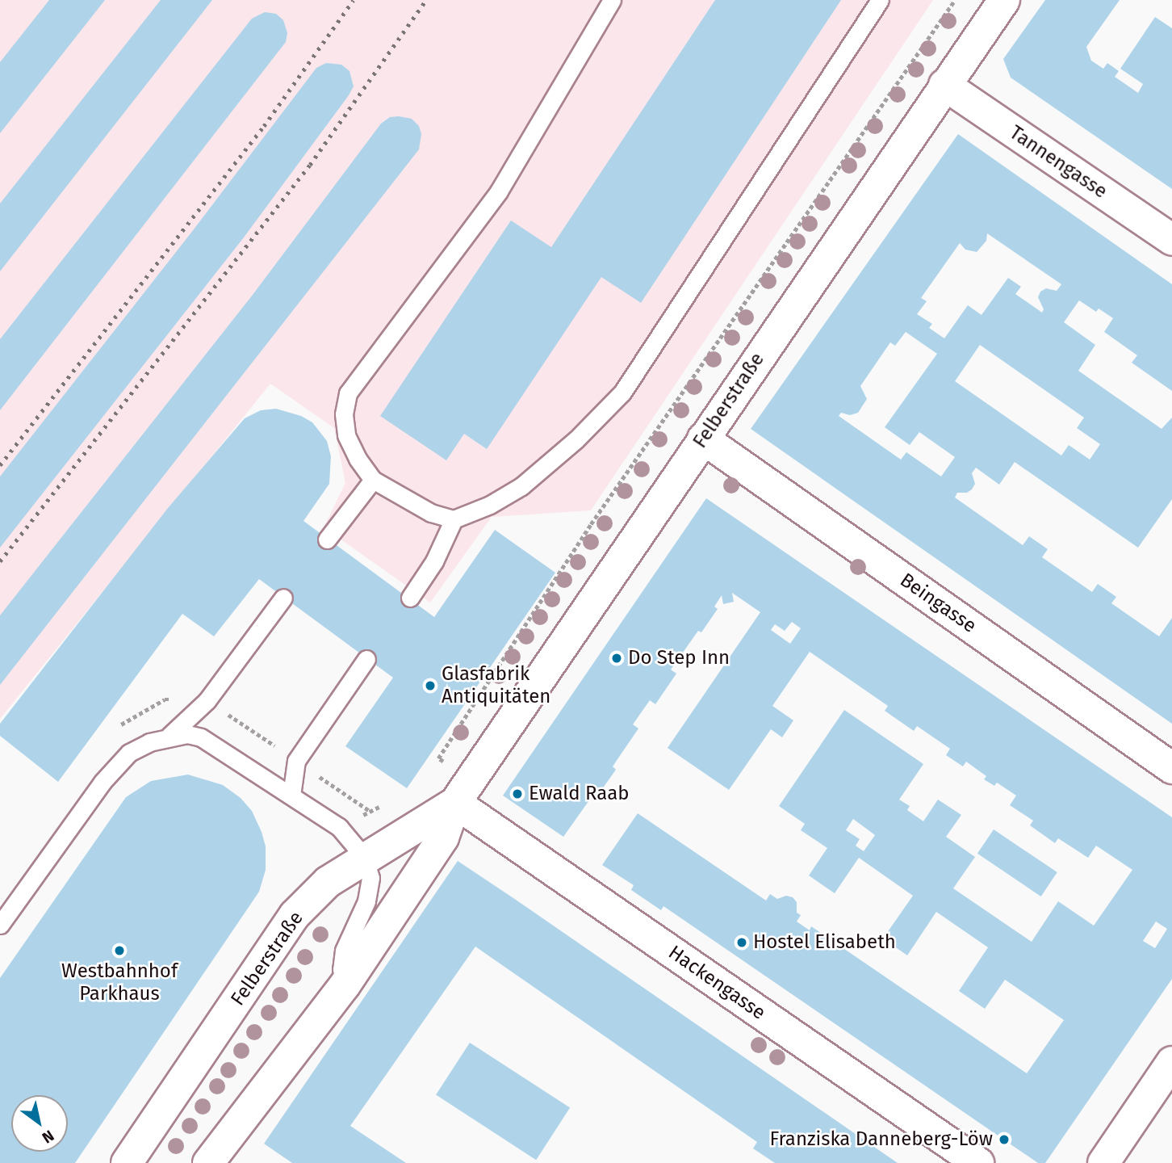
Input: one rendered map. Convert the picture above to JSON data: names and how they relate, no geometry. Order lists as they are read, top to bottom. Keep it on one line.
{"streets":{"main road":["Tannengasse","Felberstraße","Beingasse","Hackengasse"]},"crossings":[["Tannengasse","Felberstraße"],["Felberstraße","Beingasse"],["Felberstraße","Hackengasse"]],"places":["Do Step Inn","Glasfabrik Antiquitäten","Ewald Raab","Hostel Elisabeth","Westbahnhof Parkhaus","Franziska Danneberg-Löw"],"north":"bottom right"}
